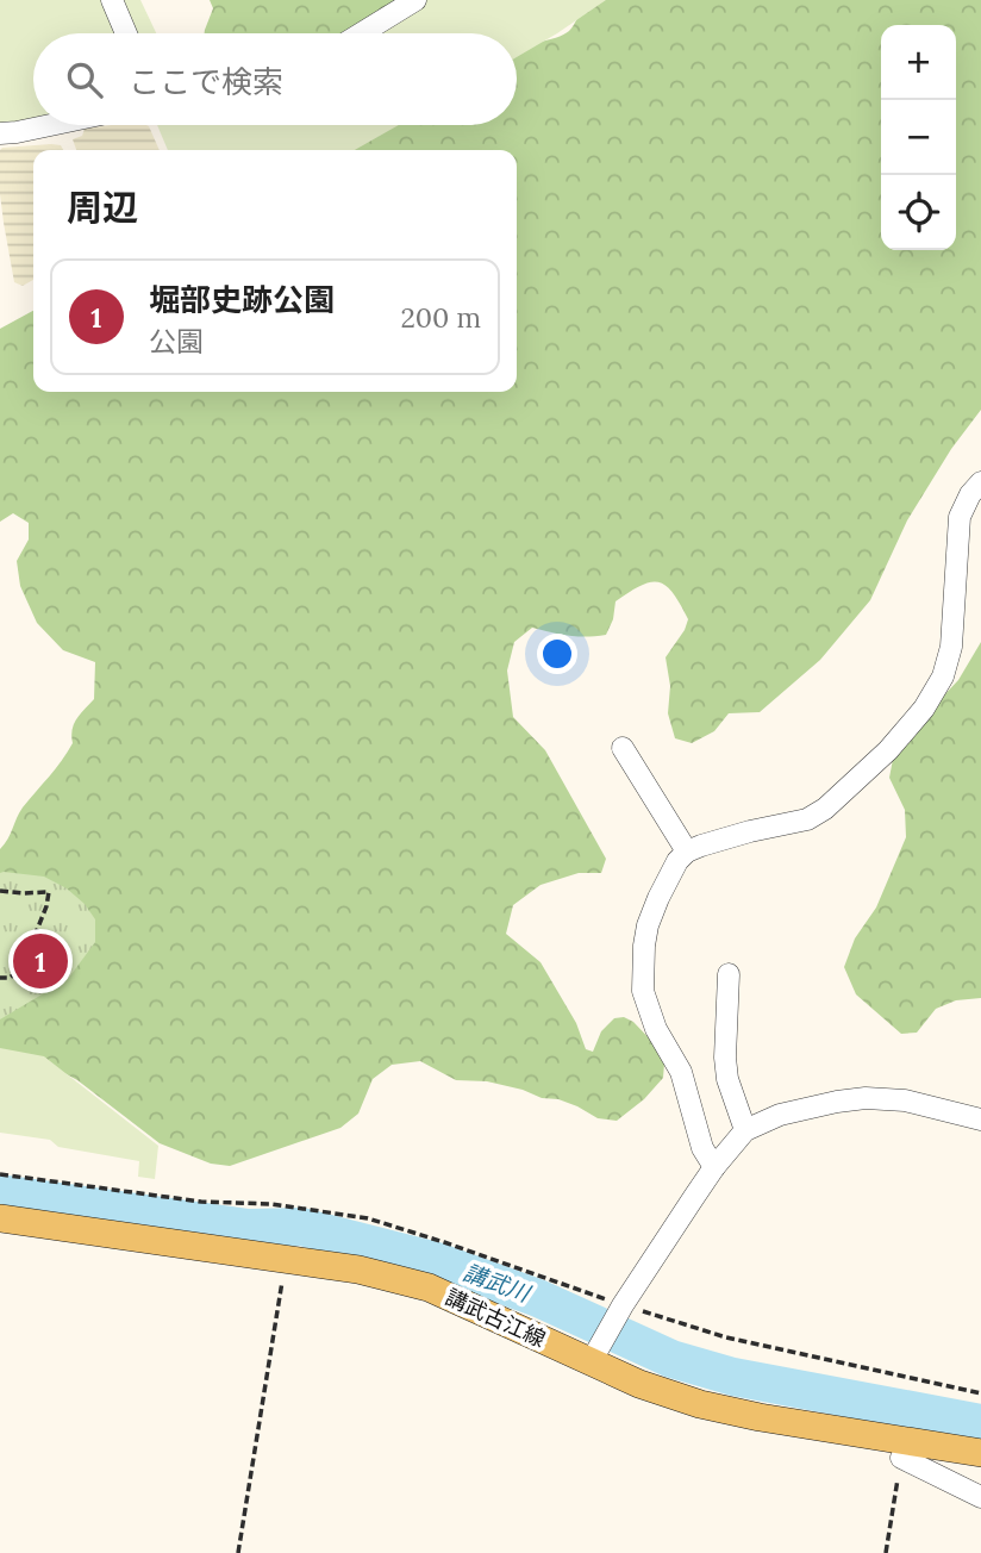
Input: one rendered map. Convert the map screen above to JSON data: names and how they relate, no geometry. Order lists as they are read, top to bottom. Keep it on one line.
{"streets":{"main road":["講武古江線"]},"water":["講武川"],"page":{"map_buttons":["+","−"],"search":"ここで検索","heading":"周辺","list":[{"mark":"1","name":"堀部史跡公園","note":"公園","value":"200 m"}],"pins":"1"}}
